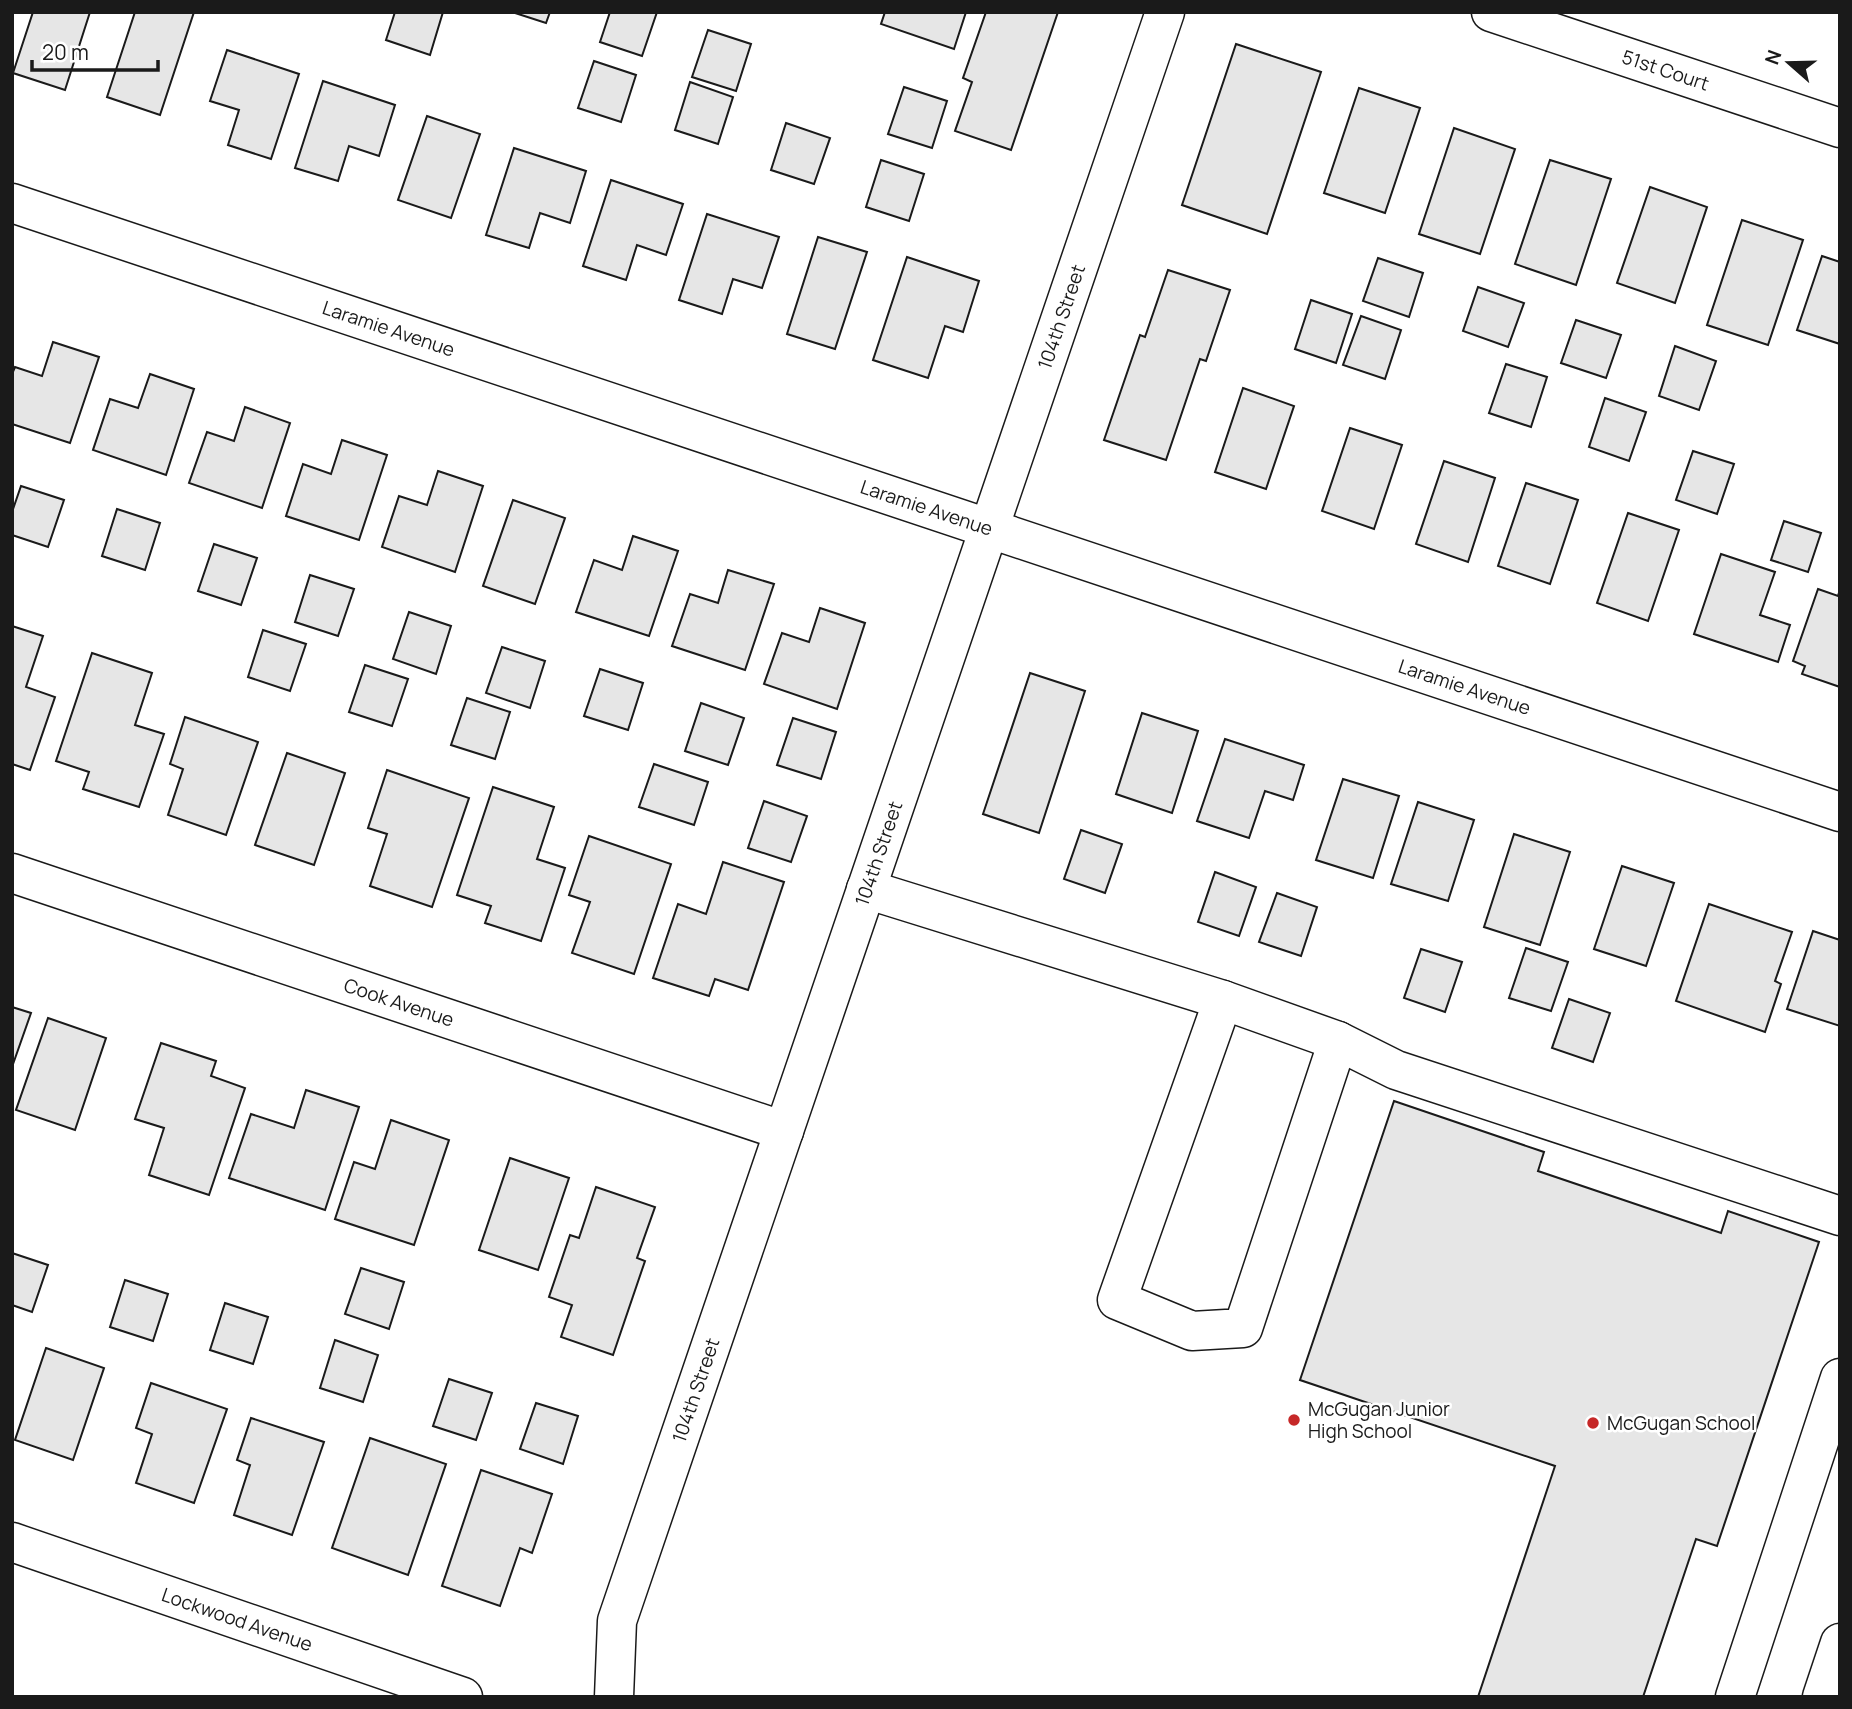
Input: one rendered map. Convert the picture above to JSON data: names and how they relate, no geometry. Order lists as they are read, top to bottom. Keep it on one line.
{"streets":{"street":["51st Court","104th Street","Laramie Avenue","Cook Avenue","Lockwood Avenue"]},"crossings":[["104th Street","Laramie Avenue"],["104th Street","Cook Avenue"]],"places":["McGugan Junior High School","McGugan School"],"scale_bar":"20 m","north":"left"}
